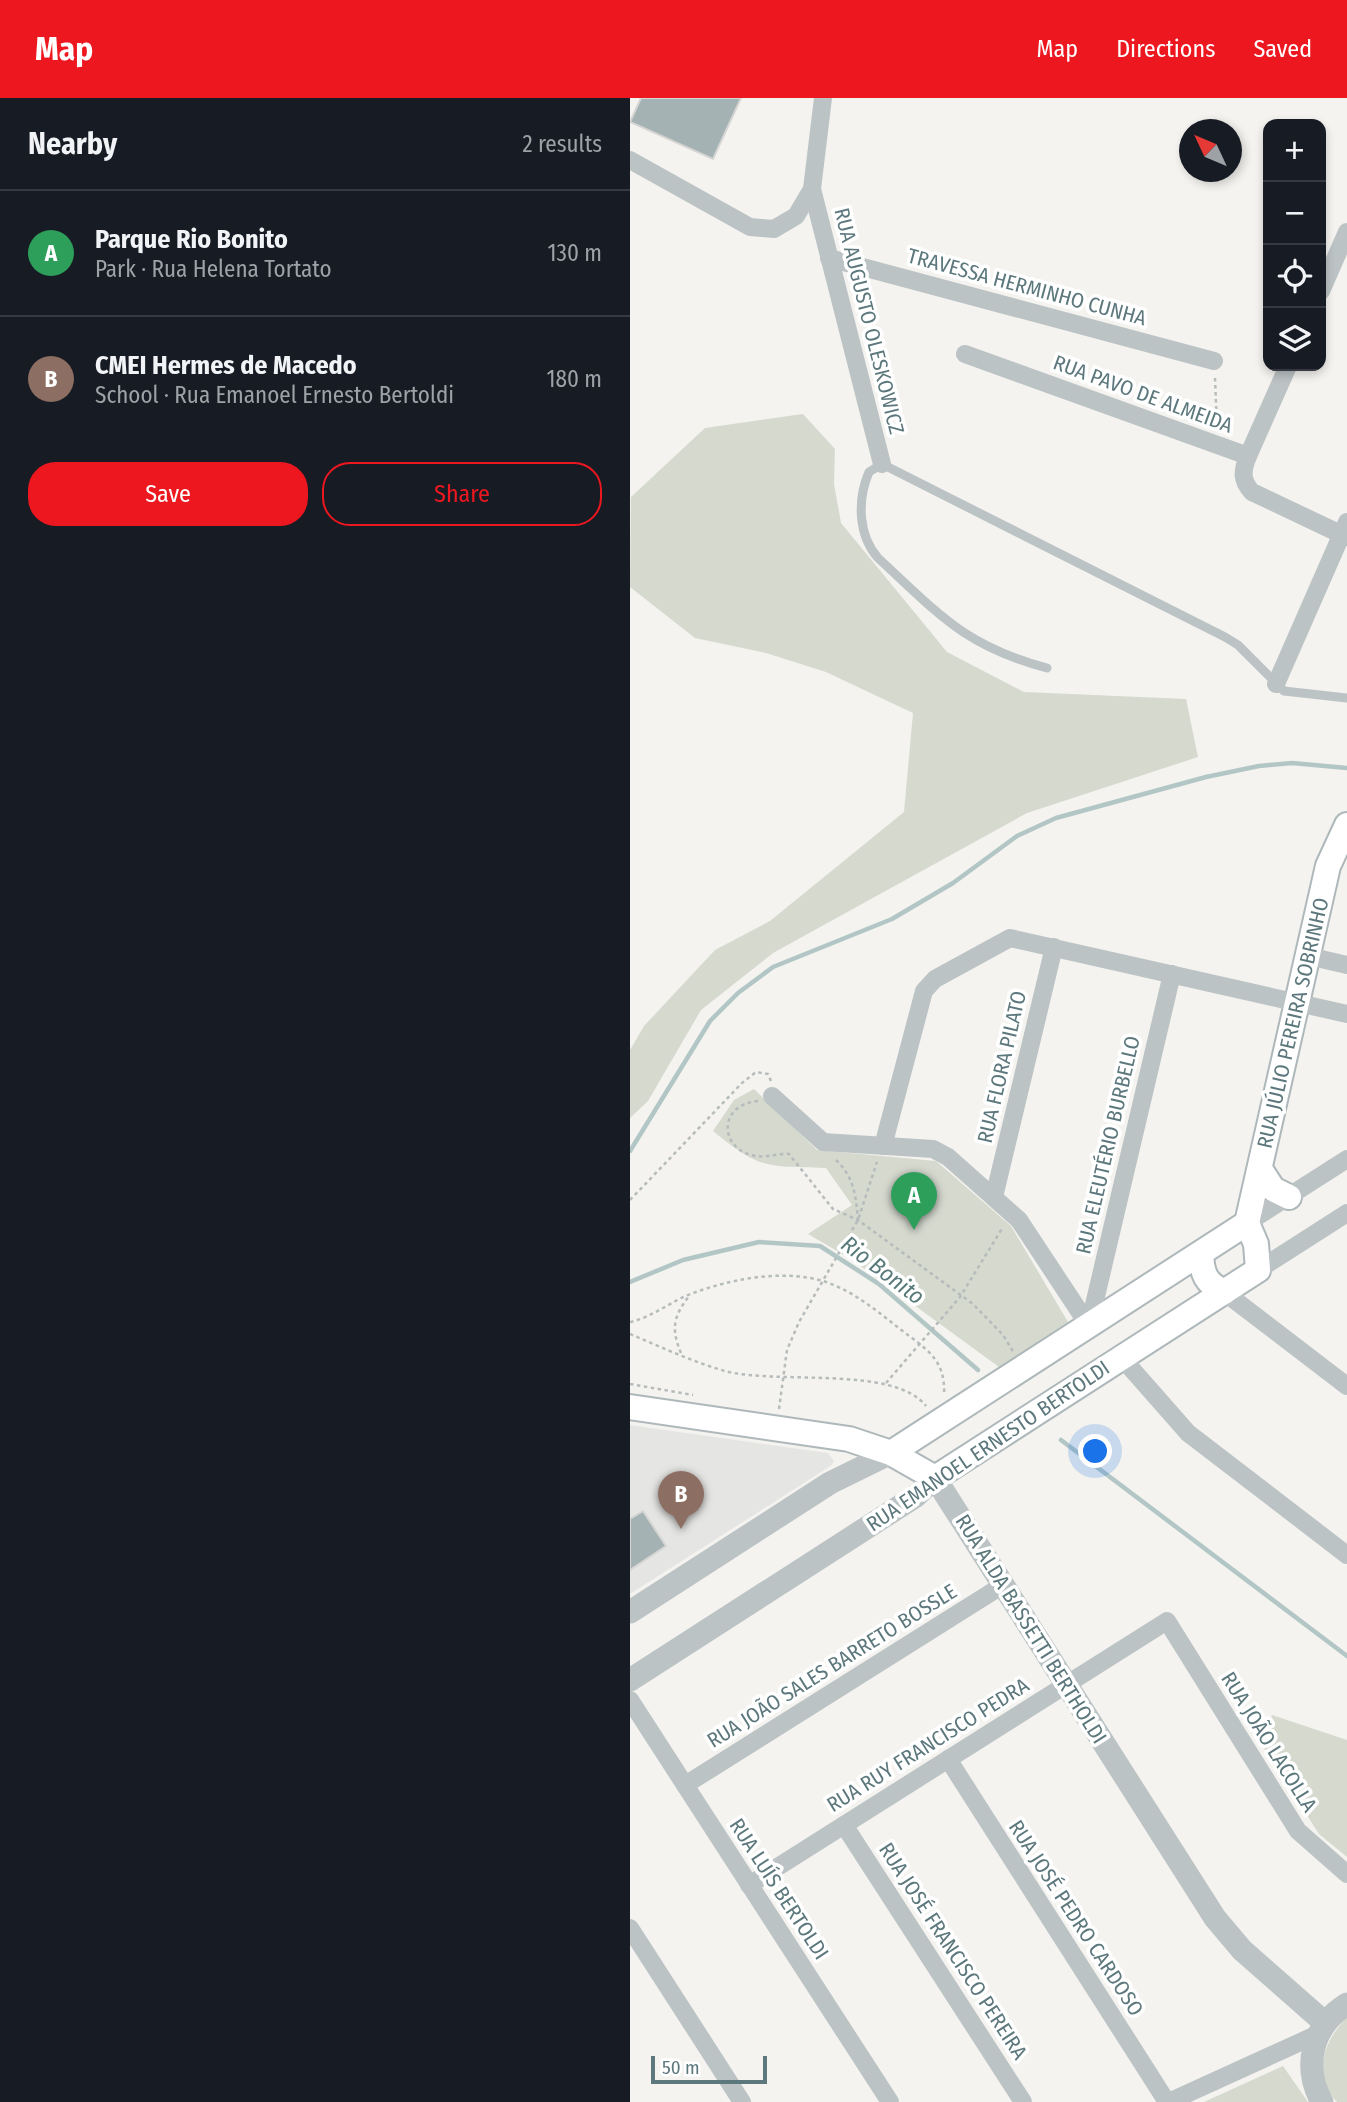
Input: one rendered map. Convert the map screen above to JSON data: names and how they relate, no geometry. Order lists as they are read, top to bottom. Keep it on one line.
{"streets":{"main road":["RUA JÚLIO PEREIRA SOBRINHO","RUA EMANOEL ERNESTO BERTOLDI","RUA ALDA BASSETTI BERTHOLDI"],"street":["TRAVESSA HERMINHO CUNHA","RUA AUGUSTO OLESKOWICZ","RUA PAVO DE ALMEIDA","RUA FLORA PILATO","RUA ELEUTÉRIO BURBELLO","RUA JOÃO SALES BARRETO BOSSLE","RUA JOÃO LACOLLA","RUA RUY FRANCISCO PEDRA","RUA LUÍS BERTOLDI","RUA JOSÉ PEDRO CARDOSO","RUA JOSÉ FRANCISCO PEREIRA"]},"crossings":[["TRAVESSA HERMINHO CUNHA","RUA AUGUSTO OLESKOWICZ"],["RUA JÚLIO PEREIRA SOBRINHO","RUA EMANOEL ERNESTO BERTOLDI"],["RUA ELEUTÉRIO BURBELLO","RUA EMANOEL ERNESTO BERTOLDI"],["RUA EMANOEL ERNESTO BERTOLDI","RUA ALDA BASSETTI BERTHOLDI"],["RUA ALDA BASSETTI BERTHOLDI","RUA JOÃO SALES BARRETO BOSSLE"],["RUA ALDA BASSETTI BERTHOLDI","RUA RUY FRANCISCO PEDRA"],["RUA JOÃO SALES BARRETO BOSSLE","RUA LUÍS BERTOLDI"],["RUA JOÃO LACOLLA","RUA RUY FRANCISCO PEDRA"],["RUA RUY FRANCISCO PEDRA","RUA LUÍS BERTOLDI"],["RUA RUY FRANCISCO PEDRA","RUA JOSÉ PEDRO CARDOSO"],["RUA RUY FRANCISCO PEDRA","RUA JOSÉ FRANCISCO PEREIRA"]],"water":["Rio Bonito"],"scale_bar":"50 m","north":"top left","page":{"header":"Map","nav":["Map","Directions","Saved"],"heading":["Nearby","2 results"],"map_buttons":["+","−"],"list":[{"mark":"A","name":"Parque Rio Bonito","note":"Park · Rua Helena Tortato","value":"130 m"},{"mark":"B","name":"CMEI Hermes de Macedo","note":"School · Rua Emanoel Ernesto Bertoldi","value":"180 m"}],"buttons":["Save","Share"],"pins":["A","B"],"scale":"50 m"}}
